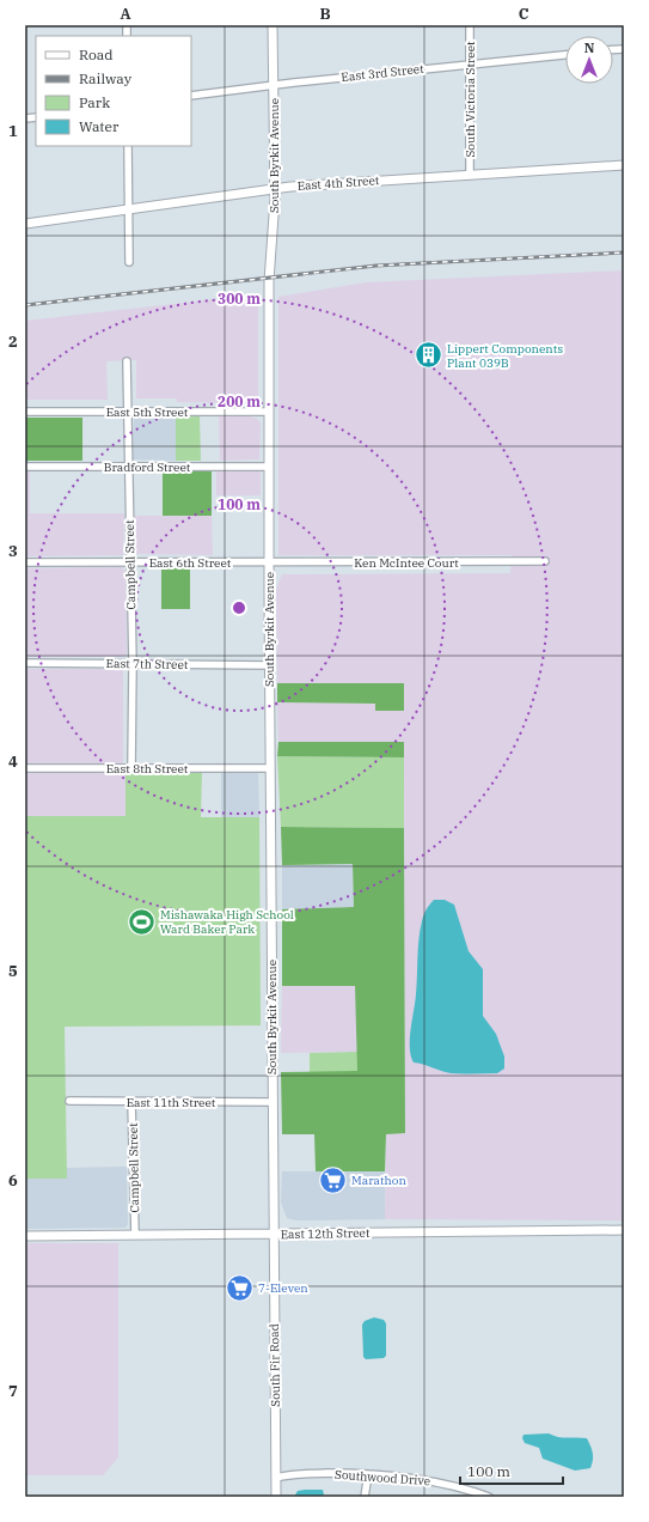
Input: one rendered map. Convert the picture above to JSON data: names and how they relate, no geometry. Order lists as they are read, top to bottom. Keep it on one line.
{"streets":{"street":["East 3rd Street","South Victoria Street","South Byrkit Avenue","East 4th Street","East 5th Street","Bradford Street","East 6th Street","Ken McIntee Court","Campbell Street","East 7th Street","East 8th Street","East 11th Street","East 12th Street","South Fir Road","Southwood Drive"]},"crossings":[["East 3rd Street","South Victoria Street"],["East 3rd Street","South Byrkit Avenue"],["South Victoria Street","East 4th Street"],["South Byrkit Avenue","East 4th Street"],["South Byrkit Avenue","East 5th Street"],["South Byrkit Avenue","Bradford Street"],["South Byrkit Avenue","East 6th Street"],["South Byrkit Avenue","Ken McIntee Court"],["South Byrkit Avenue","East 7th Street"],["South Byrkit Avenue","East 8th Street"],["South Byrkit Avenue","East 11th Street"],["South Byrkit Avenue","East 12th Street"],["South Byrkit Avenue","South Fir Road"],["East 5th Street","Campbell Street"],["Bradford Street","Campbell Street"],["East 6th Street","Ken McIntee Court"],["East 6th Street","Campbell Street"],["Campbell Street","East 7th Street"],["Campbell Street","East 8th Street"],["Campbell Street","East 11th Street"],["Campbell Street","East 12th Street"],["East 12th Street","South Fir Road"],["South Fir Road","Southwood Drive"]],"places":{"building":["Lippert Components Plant 039B"],"sports":["Mishawaka High School Ward Baker Park"],"supermarket":["Marathon","7-Eleven"]},"legend":["Road","Railway","Park","Water"],"scale_bar":"100 m","north":"top","grid":{"columns":["A","B","C"],"rows":["1","2","3","4","5","6","7"]},"rings":["300 m","200 m","100 m"]}
